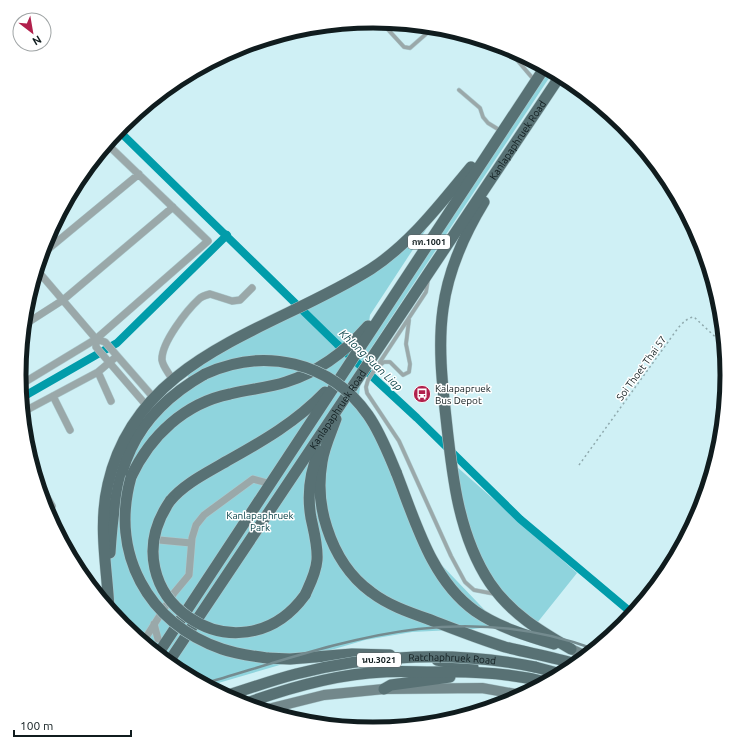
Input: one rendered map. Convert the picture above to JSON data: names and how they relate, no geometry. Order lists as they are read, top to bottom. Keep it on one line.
{"streets":{"main road":["Kanlapaphruek Road","กท.1001","นบ.3021","Ratchaphruek Road"],"path":["Soi Thoet Thai 57"]},"water":["Khlong Suan Liap"],"parks":["Kanlapaphruek Park"],"places":{"bus stop":["Kalapapruek Bus Depot"]},"scale_bar":"100 m","north":"bottom right"}
